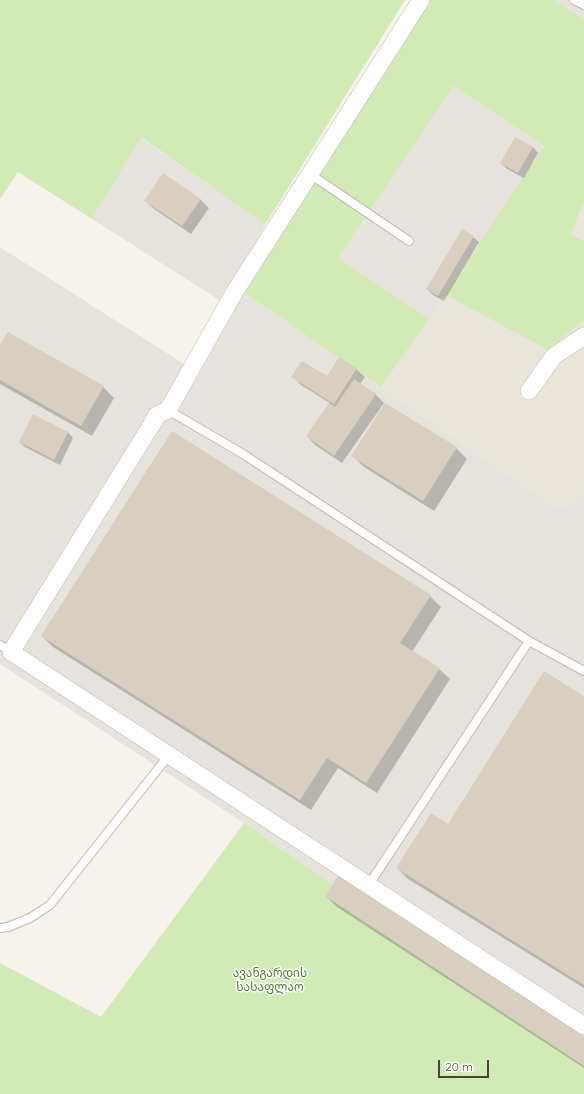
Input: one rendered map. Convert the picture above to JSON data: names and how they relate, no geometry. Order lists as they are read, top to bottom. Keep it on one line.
{"parks":["ავანგარდის სასაფლაო"],"scale_bar":"20 m"}
